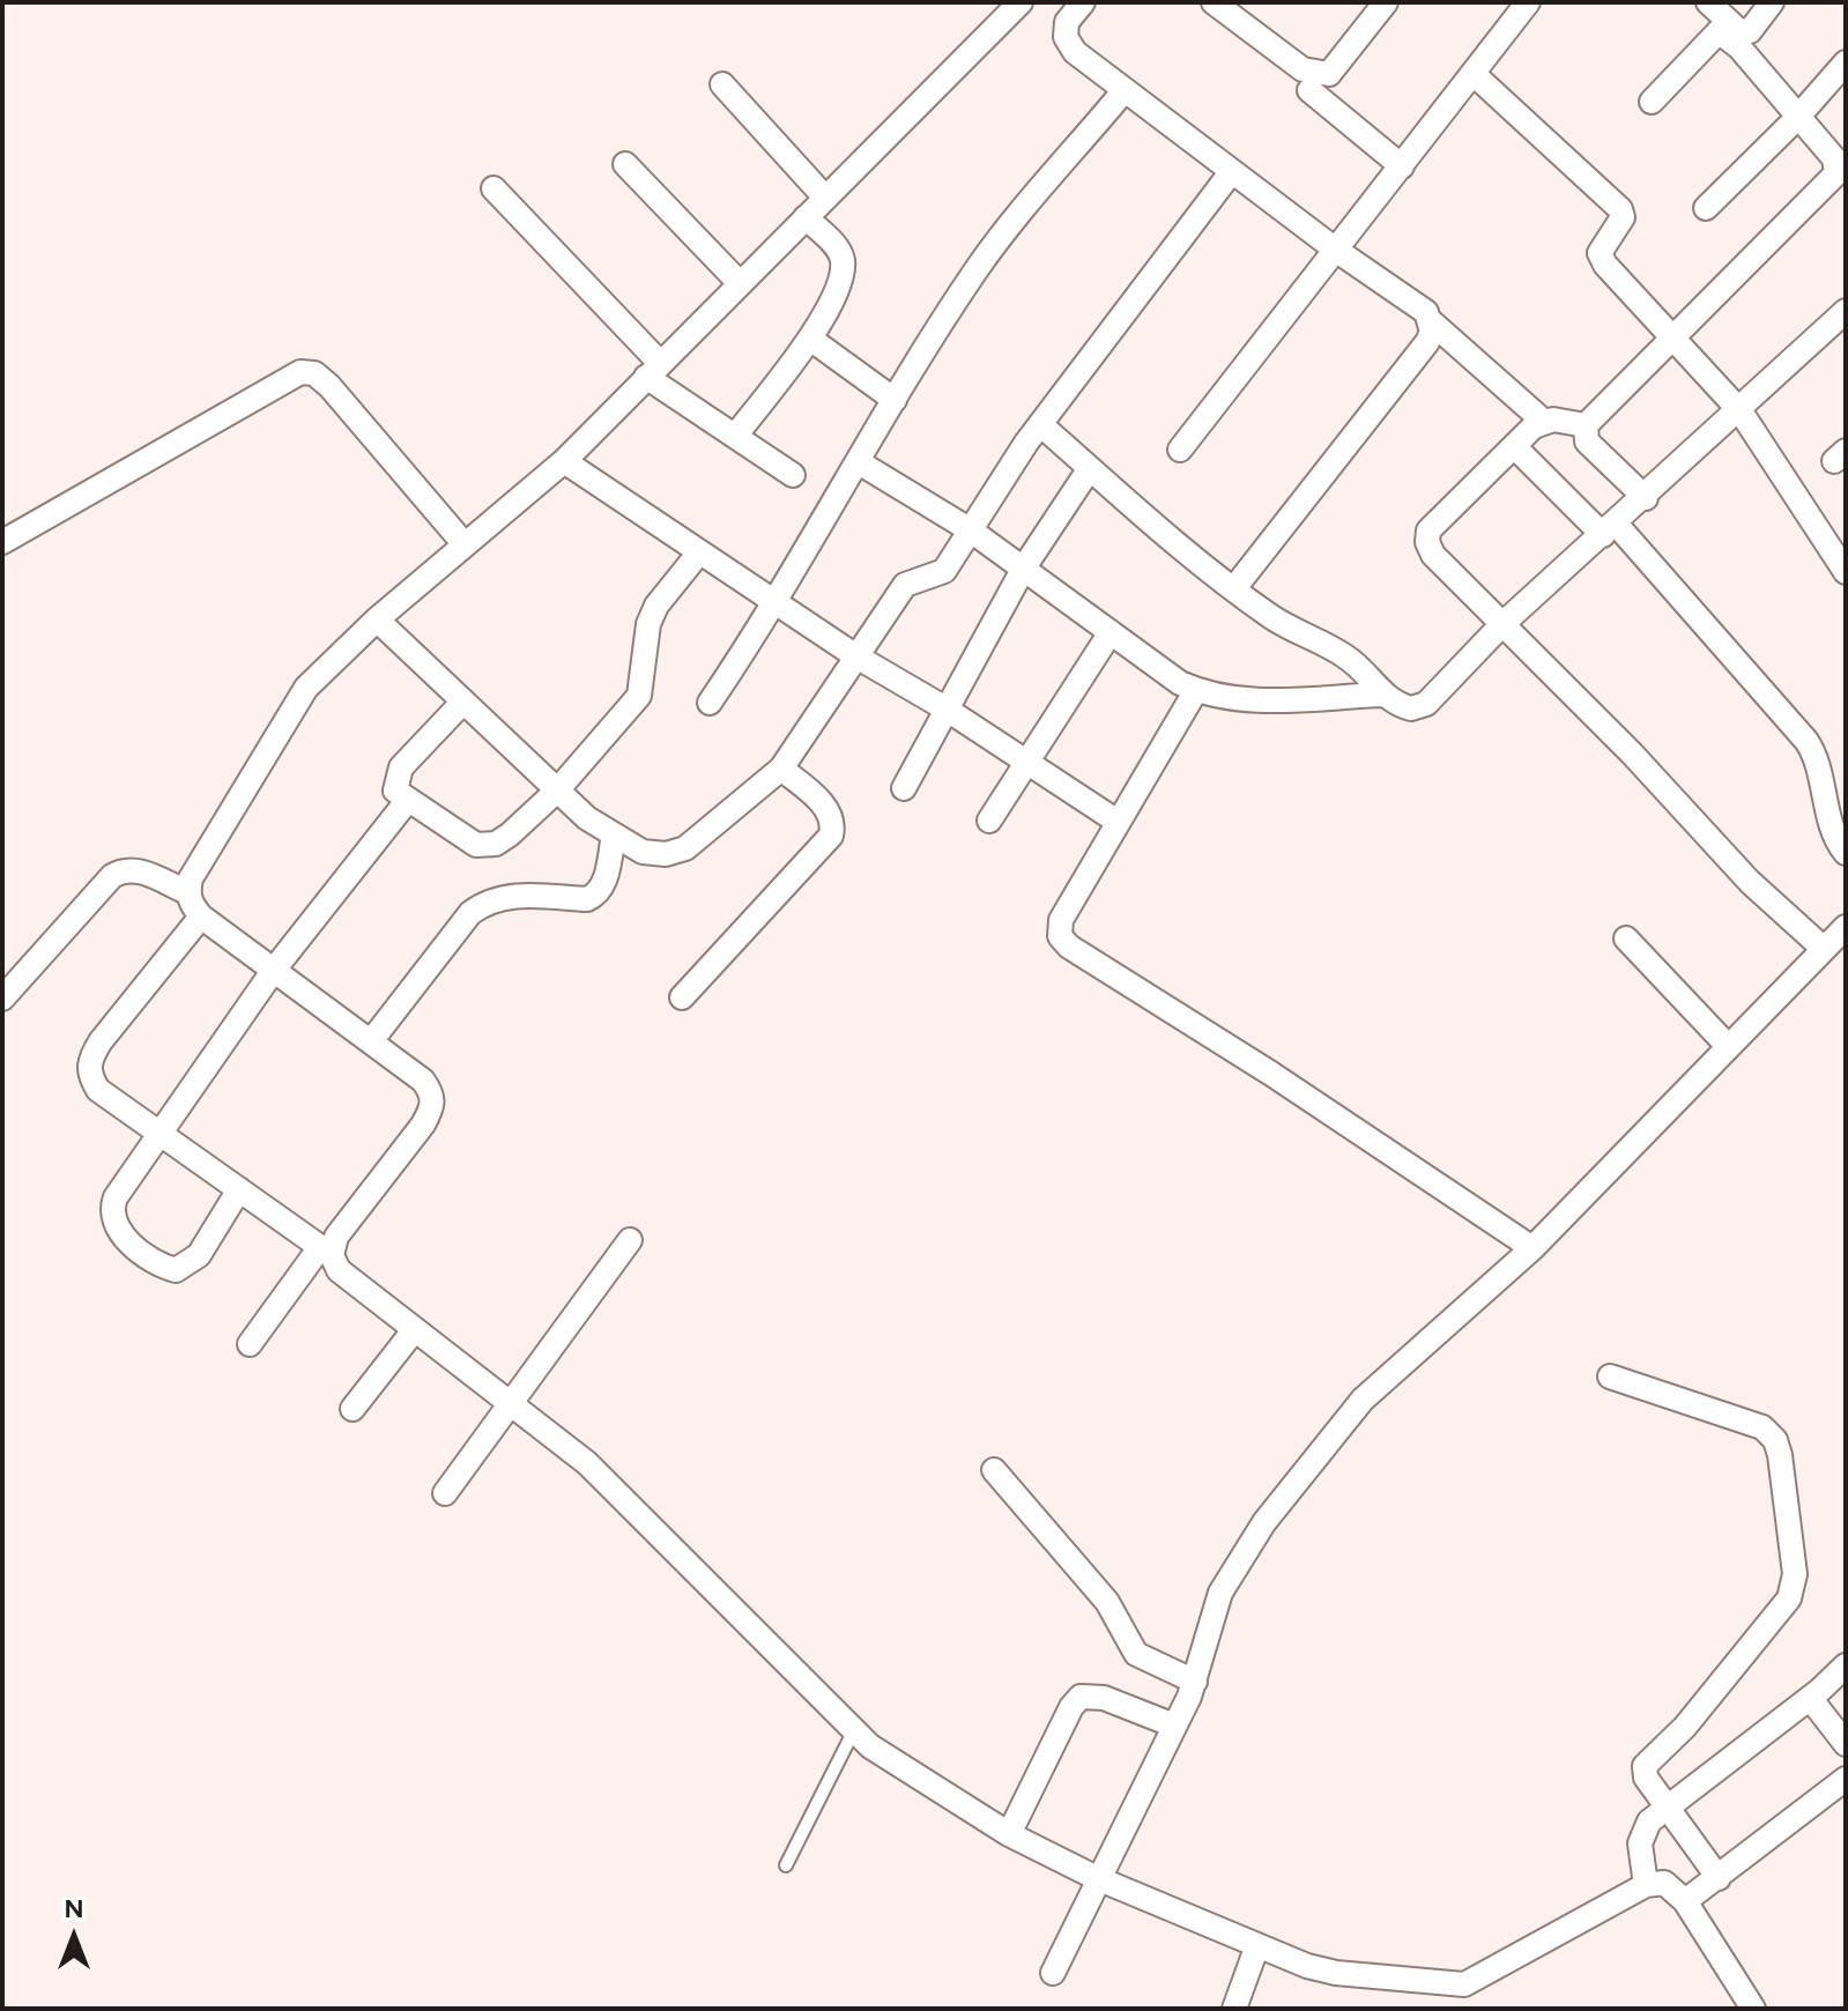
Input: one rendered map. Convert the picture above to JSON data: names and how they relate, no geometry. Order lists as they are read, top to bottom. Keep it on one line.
{"north":"top"}
